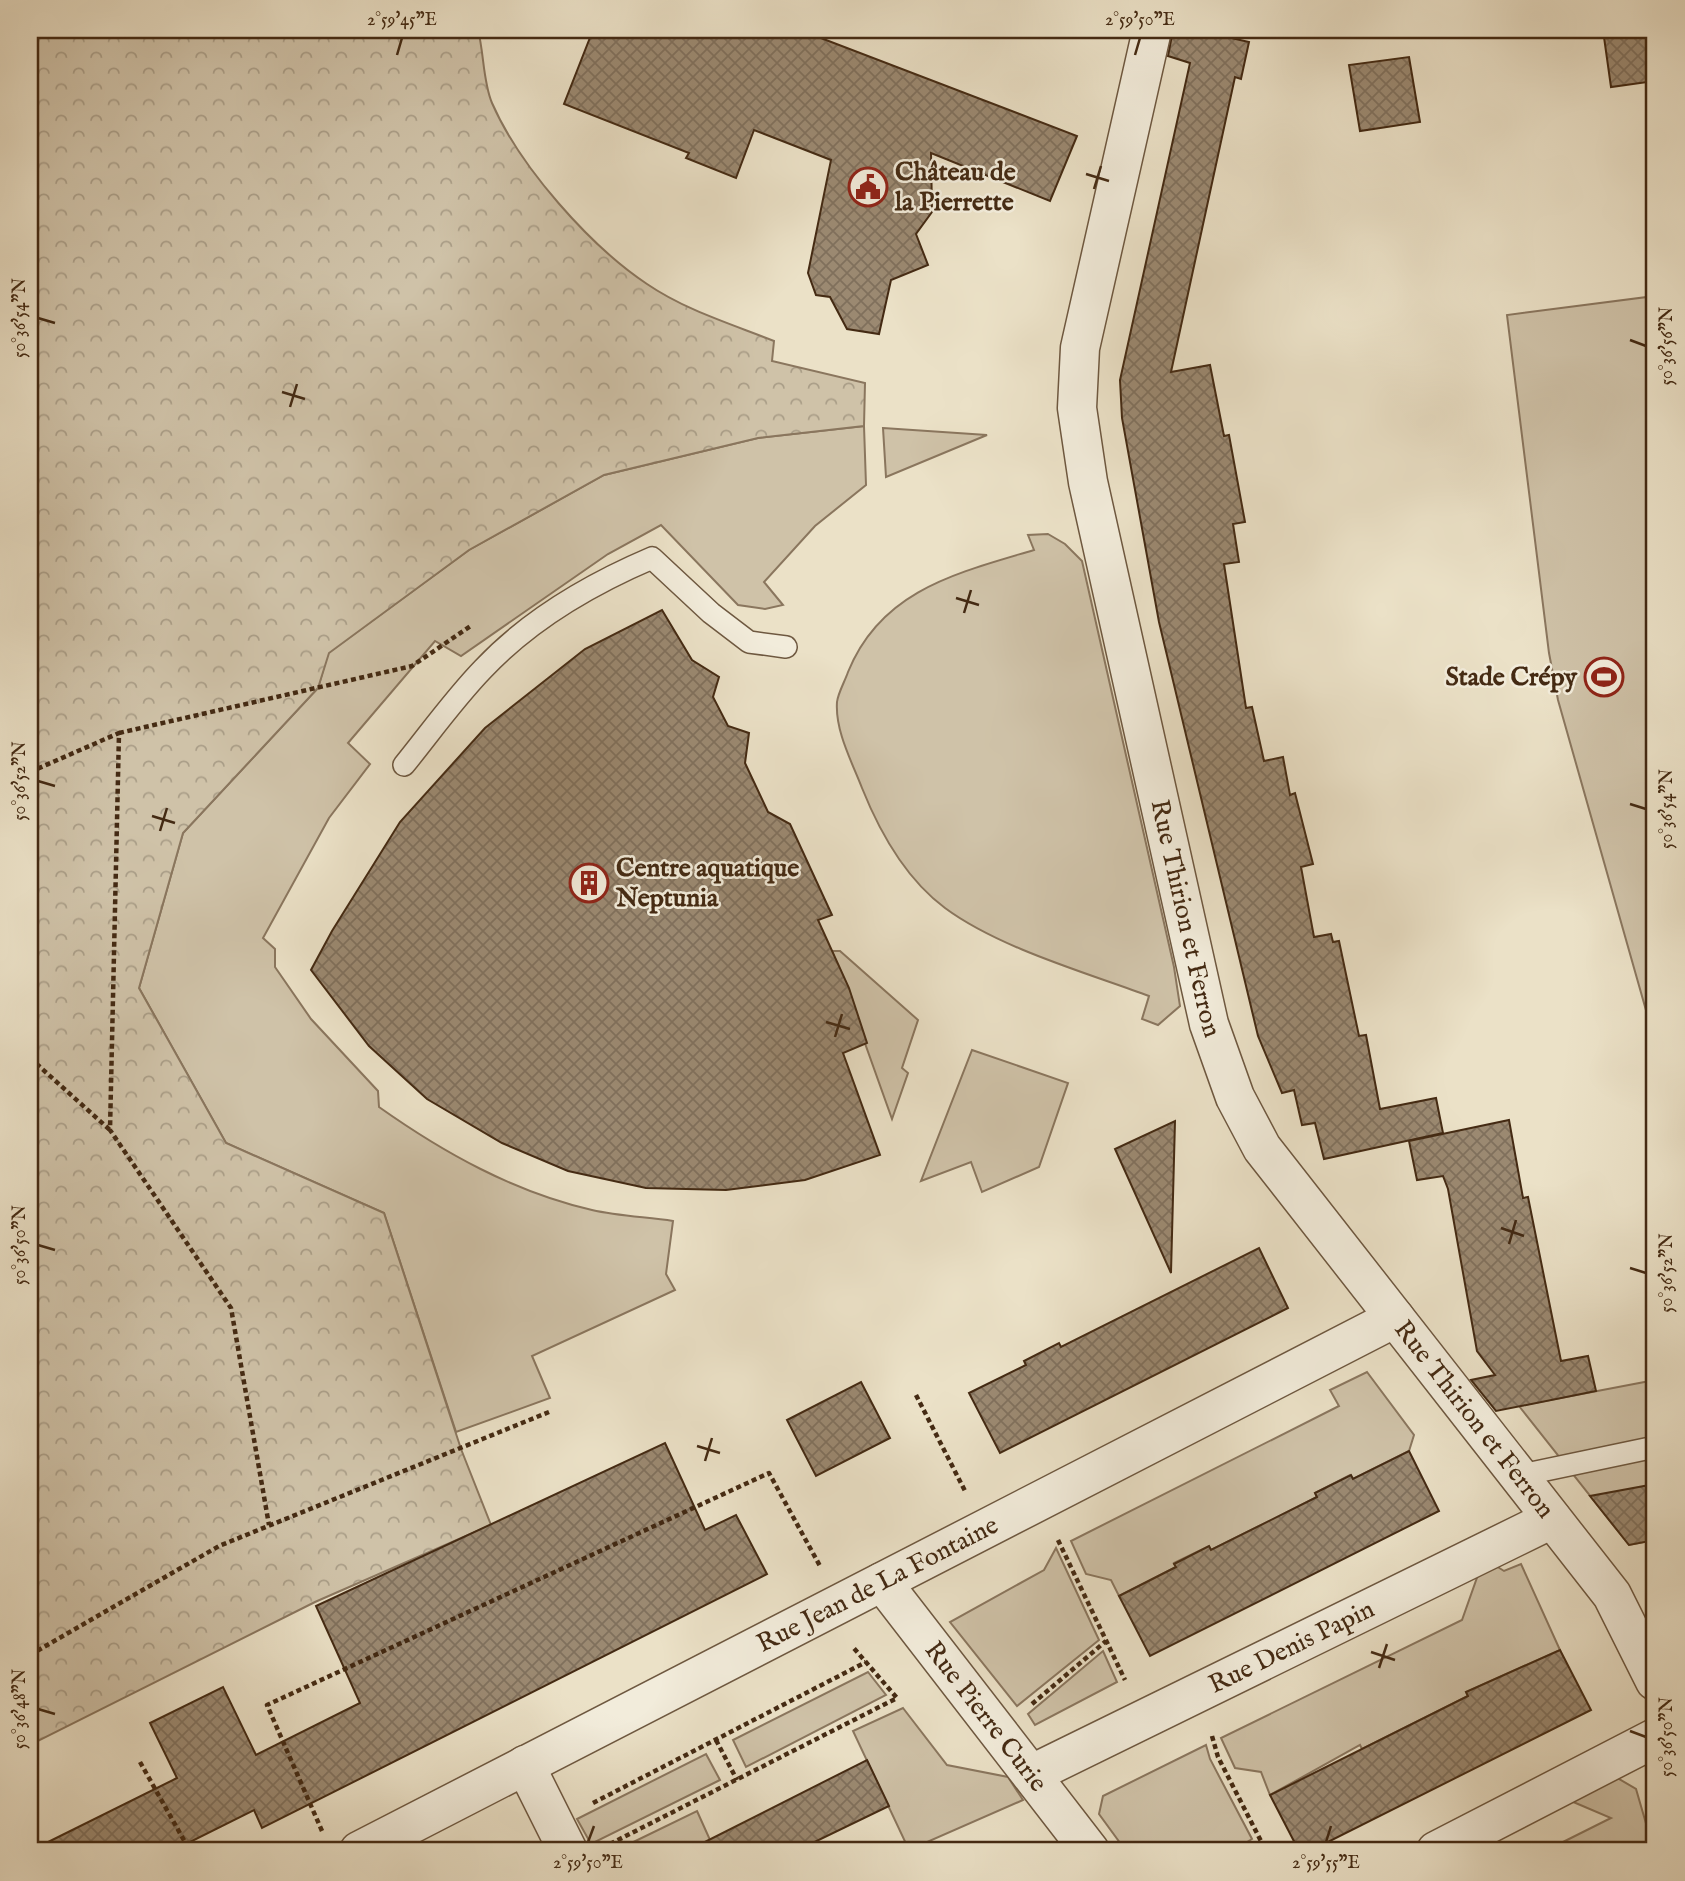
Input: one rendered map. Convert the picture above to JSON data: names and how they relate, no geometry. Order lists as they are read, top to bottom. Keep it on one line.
{"streets":{"street":["Rue Thirion et Ferron","Rue Jean de La Fontaine","Rue Denis Papin","Rue Pierre Curie"]},"crossings":[["Rue Thirion et Ferron","Rue Jean de La Fontaine"],["Rue Thirion et Ferron","Rue Denis Papin"],["Rue Jean de La Fontaine","Rue Pierre Curie"],["Rue Denis Papin","Rue Pierre Curie"]],"places":{"public building":["Château de la Pierrette"],"sports":["Stade Crépy"],"building":["Centre aquatique Neptunia"]},"coordinates":["2°59'45\"E","2°59'50\"E","50°36'54\"N","50°36'56\"N","50°36'52\"N","50°36'50\"N","50°36'48\"N","2°59'55\"E"]}
